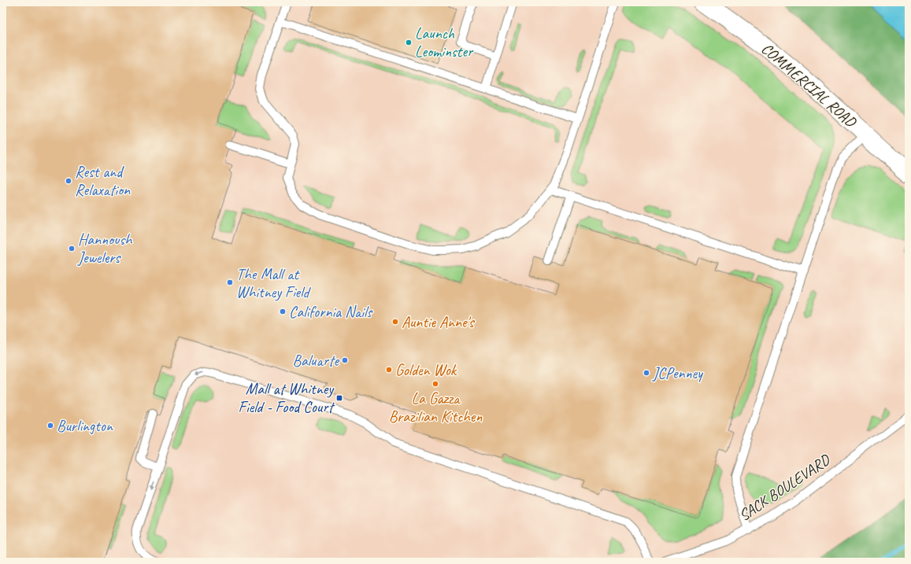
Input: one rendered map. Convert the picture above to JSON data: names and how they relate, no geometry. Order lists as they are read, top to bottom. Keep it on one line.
{"streets":{"street":["COMMERCIAL ROAD"],"lane":["SACK BOULEVARD"]},"places":{"other":["Launch Leominster","Rest and Relaxation","Hannoush Jewelers","The Mall at Whitney Field","California Nails","Auntie Anne's","Baluarte","Golden Wok","JCPenney","La Gazza Brazilian Kitchen","Burlington"],"transit":["Mall at Whitney Field - Food Court"]}}
